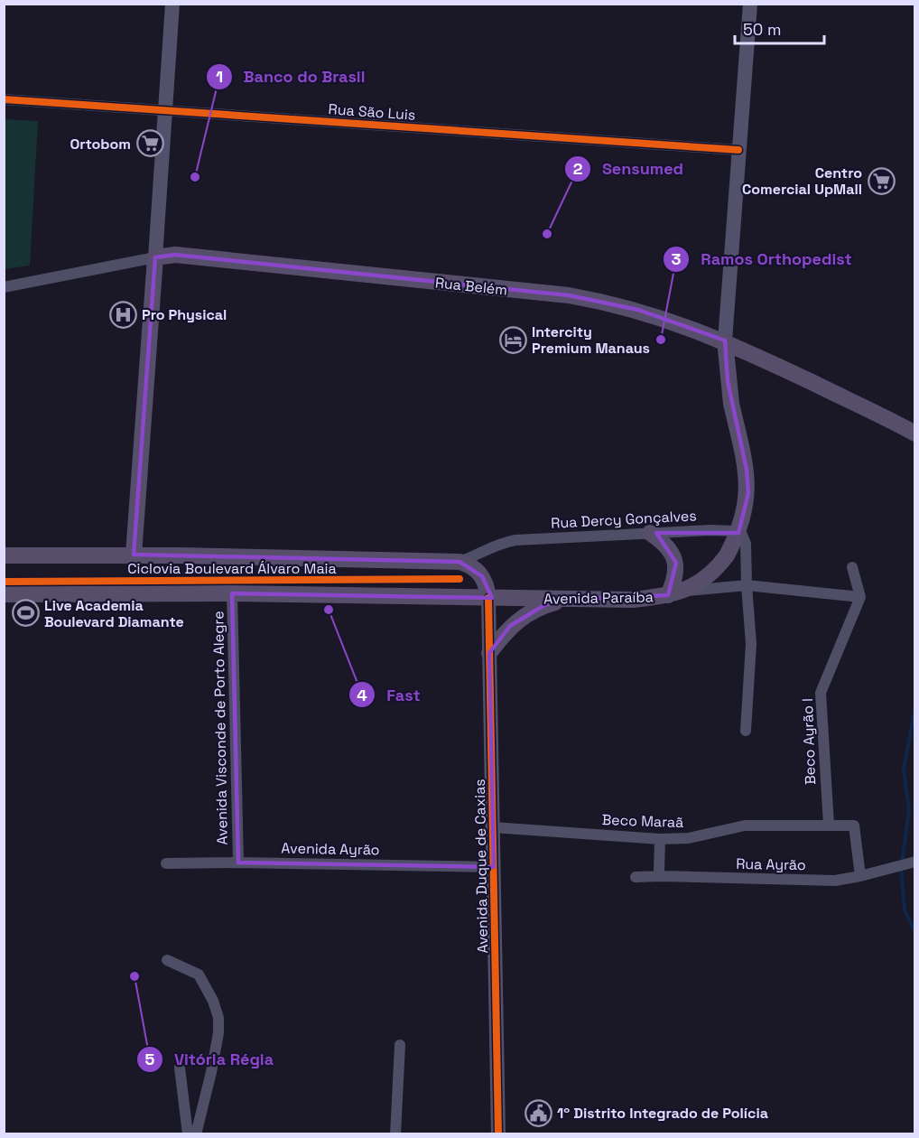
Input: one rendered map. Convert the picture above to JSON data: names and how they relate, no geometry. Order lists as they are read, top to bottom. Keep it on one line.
{"streets":{"main road":["Rua Belém","Avenida Paraíba","Avenida Duque de Caxias"],"street":["Rua São Luis","Rua Dercy Gonçalves","Avenida Visconde de Porto Alegre","Beco Ayrão I","Beco Maraã","Avenida Ayrão","Rua Ayrão"],"cycle path":["Ciclovia Boulevard Álvaro Maia"]},"crossings":[["Rua Belém","Avenida Paraíba"],["Avenida Paraíba","Avenida Visconde de Porto Alegre"],["Avenida Paraíba","Avenida Duque de Caxias"],["Avenida Visconde de Porto Alegre","Avenida Ayrão"],["Beco Ayrão I","Beco Maraã"],["Beco Maraã","Rua Ayrão"],["Beco Maraã","Avenida Duque de Caxias"],["Avenida Ayrão","Avenida Duque de Caxias"]],"places":{"supermarket":["Ortobom","Centro Comercial UpMall"],"other":["Banco do Brasil","Sensumed","Ramos Orthopedist","Fast","Vitória Régia"],"hospital":["Pro Physical"],"hotel":["Intercity Premium Manaus"],"sports":["Live Academia Boulevard Diamante"],"public building":["1º Distrito Integrado de Polícia"]},"scale_bar":"50 m"}
